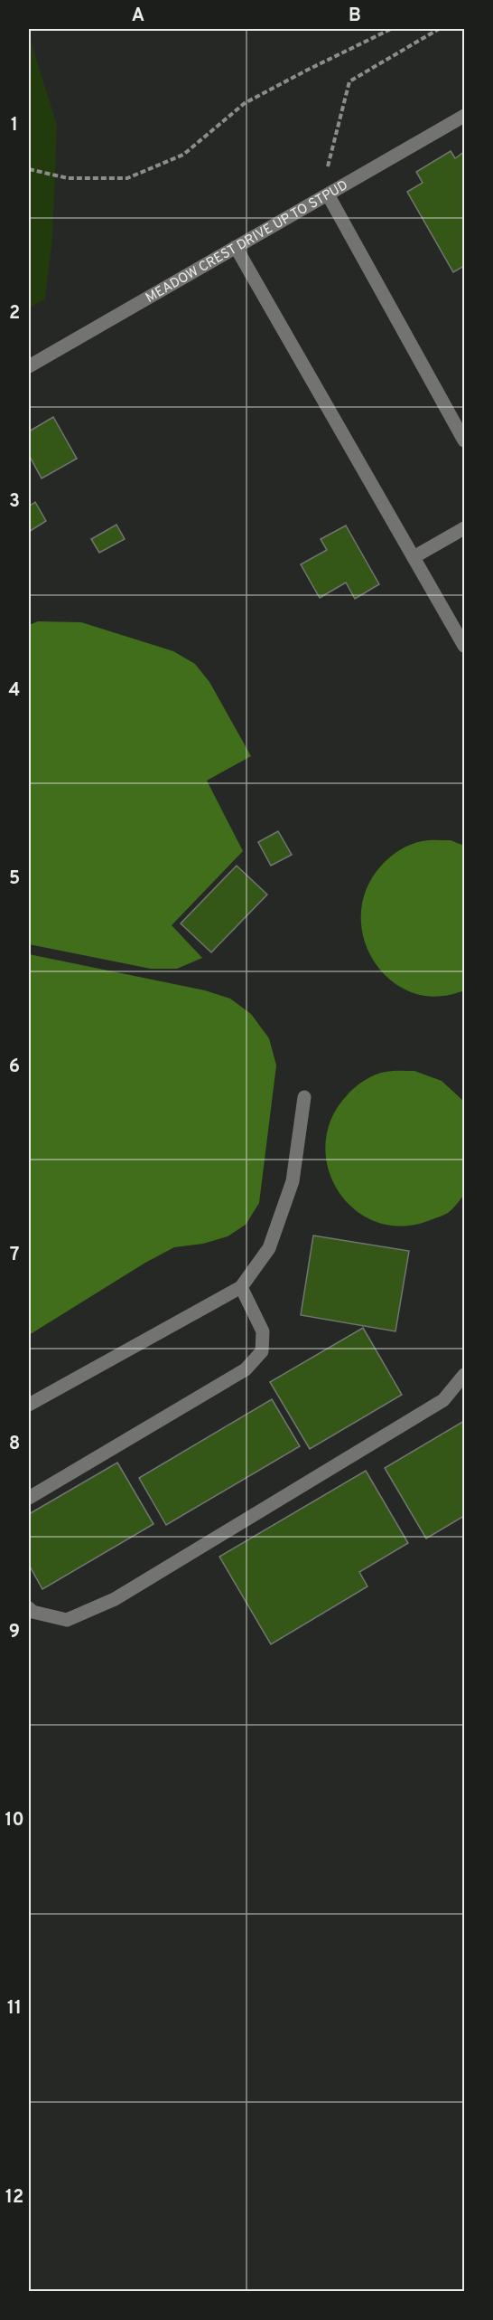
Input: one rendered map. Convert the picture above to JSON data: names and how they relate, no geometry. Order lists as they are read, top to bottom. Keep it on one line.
{"streets":{"street":["MEADOW CREST DRIVE UP TO STPUD"]},"grid":{"columns":["A","B"],"rows":["1","2","3","4","5","6","7","8","9","10","11","12"]}}
